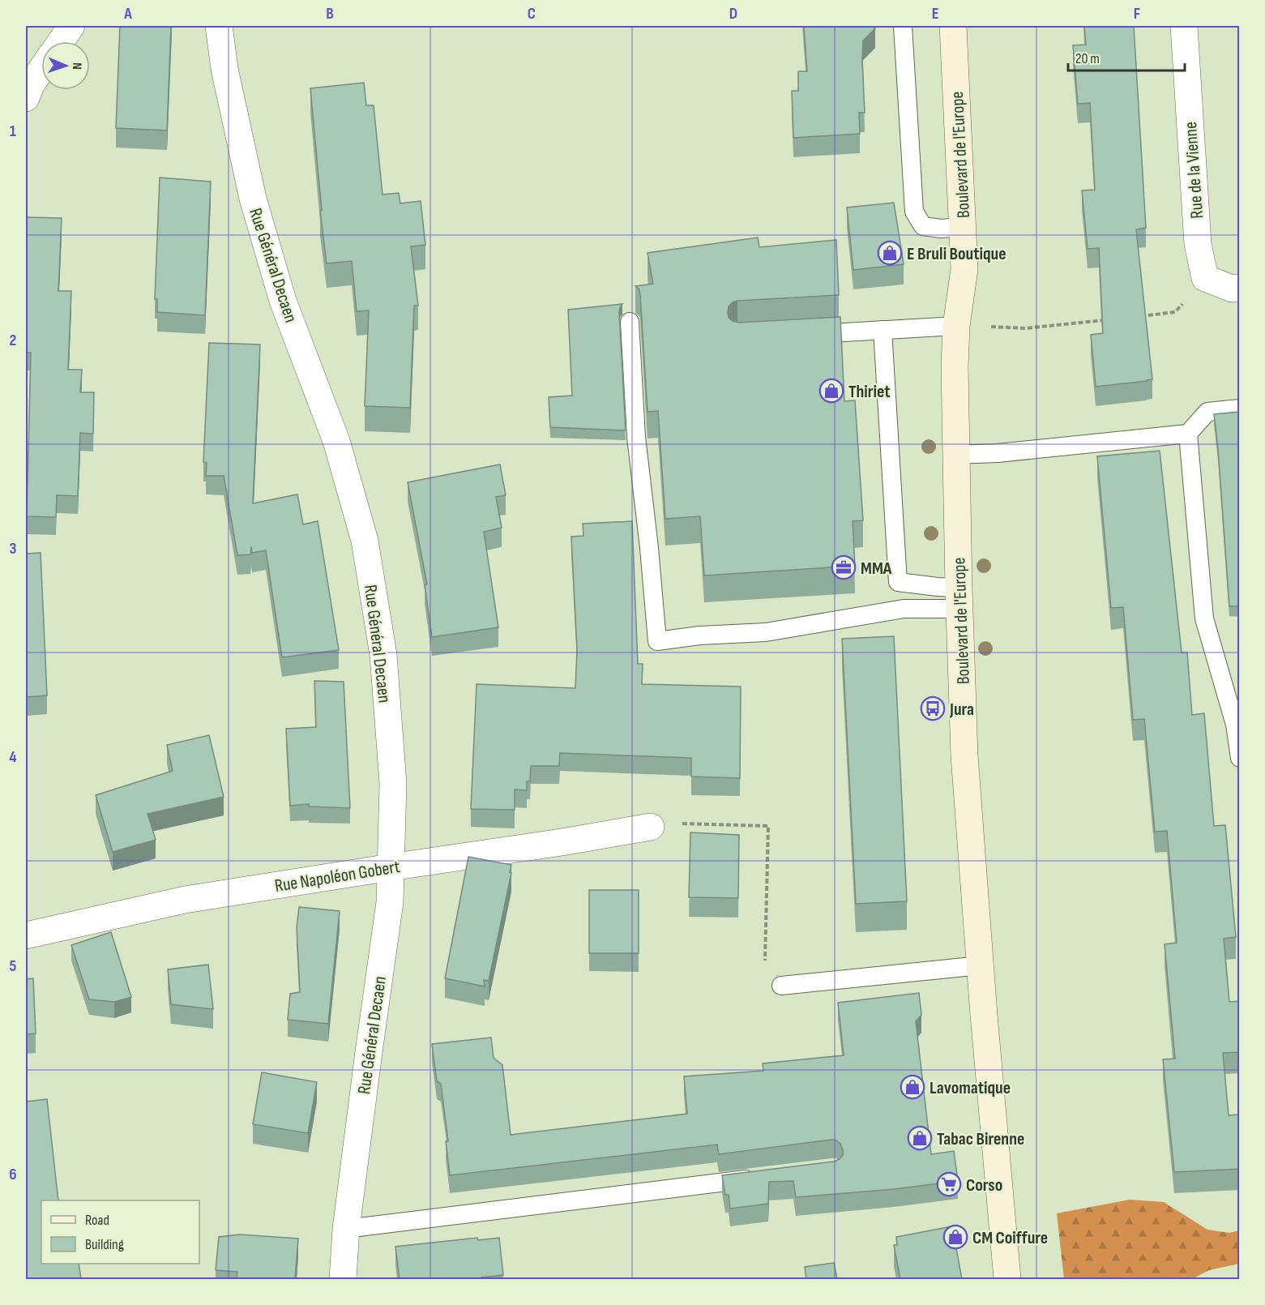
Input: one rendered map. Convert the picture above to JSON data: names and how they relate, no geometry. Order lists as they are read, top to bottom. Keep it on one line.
{"streets":{"main road":["Boulevard de l'Europe"],"street":["Rue de la Vienne","Rue Général Decaen","Rue Napoléon Gobert"]},"crossings":[["Rue Général Decaen","Rue Napoléon Gobert"]],"places":{"shop":["E Bruli Boutique","Thiriet","Lavomatique","Tabac Birenne","CM Coiffure"],"office":["MMA"],"bus stop":["Jura"],"supermarket":["Corso"]},"legend":["Road","Building"],"scale_bar":"20 m","north":"right","grid":{"columns":["A","B","C","D","E","F"],"rows":["1","2","3","4","5","6"]}}
